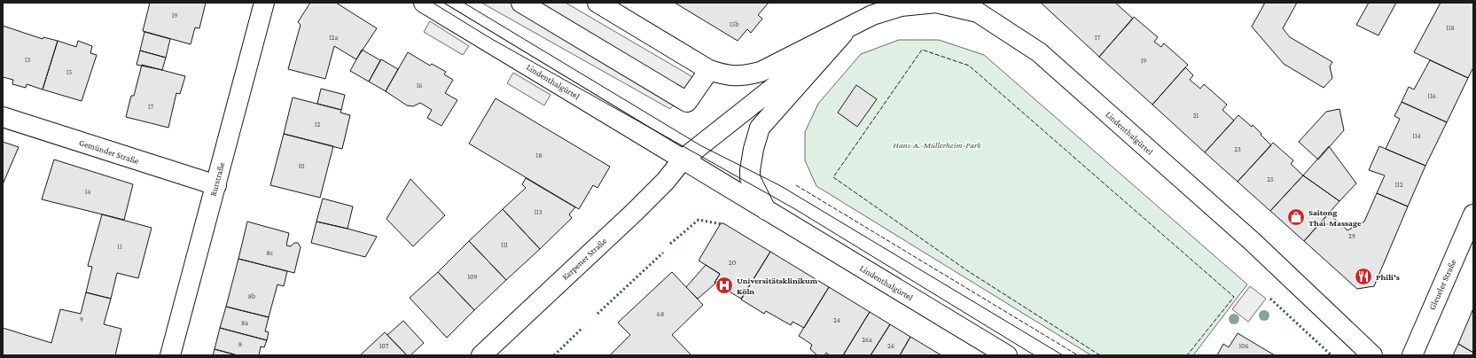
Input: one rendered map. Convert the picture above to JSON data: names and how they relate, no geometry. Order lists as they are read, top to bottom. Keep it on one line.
{"streets":{"main road":["Lindenthalgürtel","Gemünder Straße","Rurstraße","Kerpener Straße","Gleueler Straße"]},"crossings":[["Lindenthalgürtel","Kerpener Straße"],["Gemünder Straße","Rurstraße"]],"parks":["Hans-A.-Müllerheim-Park"],"places":{"shop":["Saitong Thai-Massage"],"restaurant":["Phili's"],"hospital":["Universitätsklinikum Köln"]},"house_numbers":["19","15b","118","12a","17","13","19","15","16","116","17","21","12","114","23","18","10","25","112","14","113","29","111","11","8c","20","109","8b","68","9","24","8a","26a","8","107","26","106"]}
